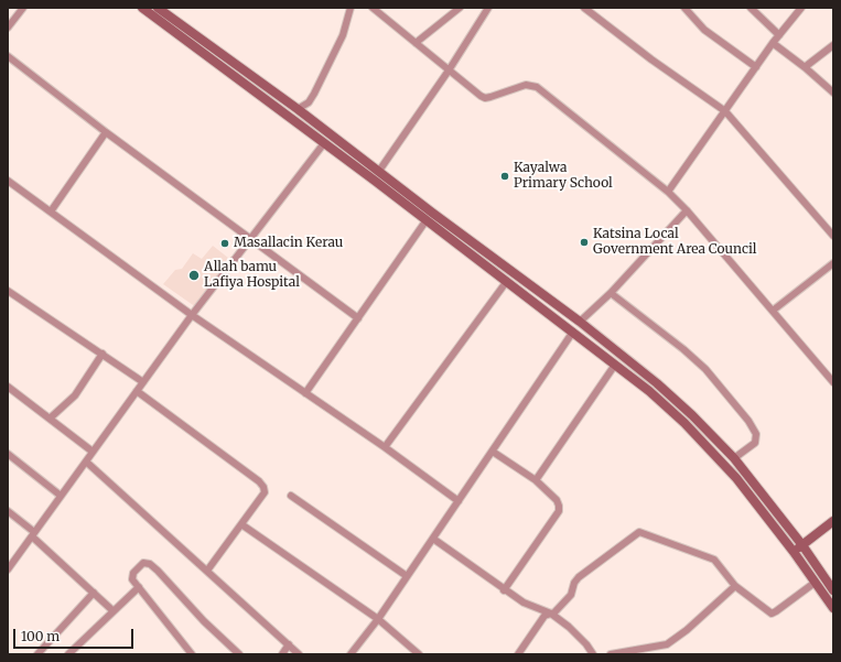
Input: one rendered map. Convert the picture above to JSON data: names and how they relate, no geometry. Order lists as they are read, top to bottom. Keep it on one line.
{"places":["Kayalwa Primary School","Katsina Local Government Area Council","Masallacin Kerau","Allah bamu Lafiya Hospital"],"scale_bar":"100 m"}
